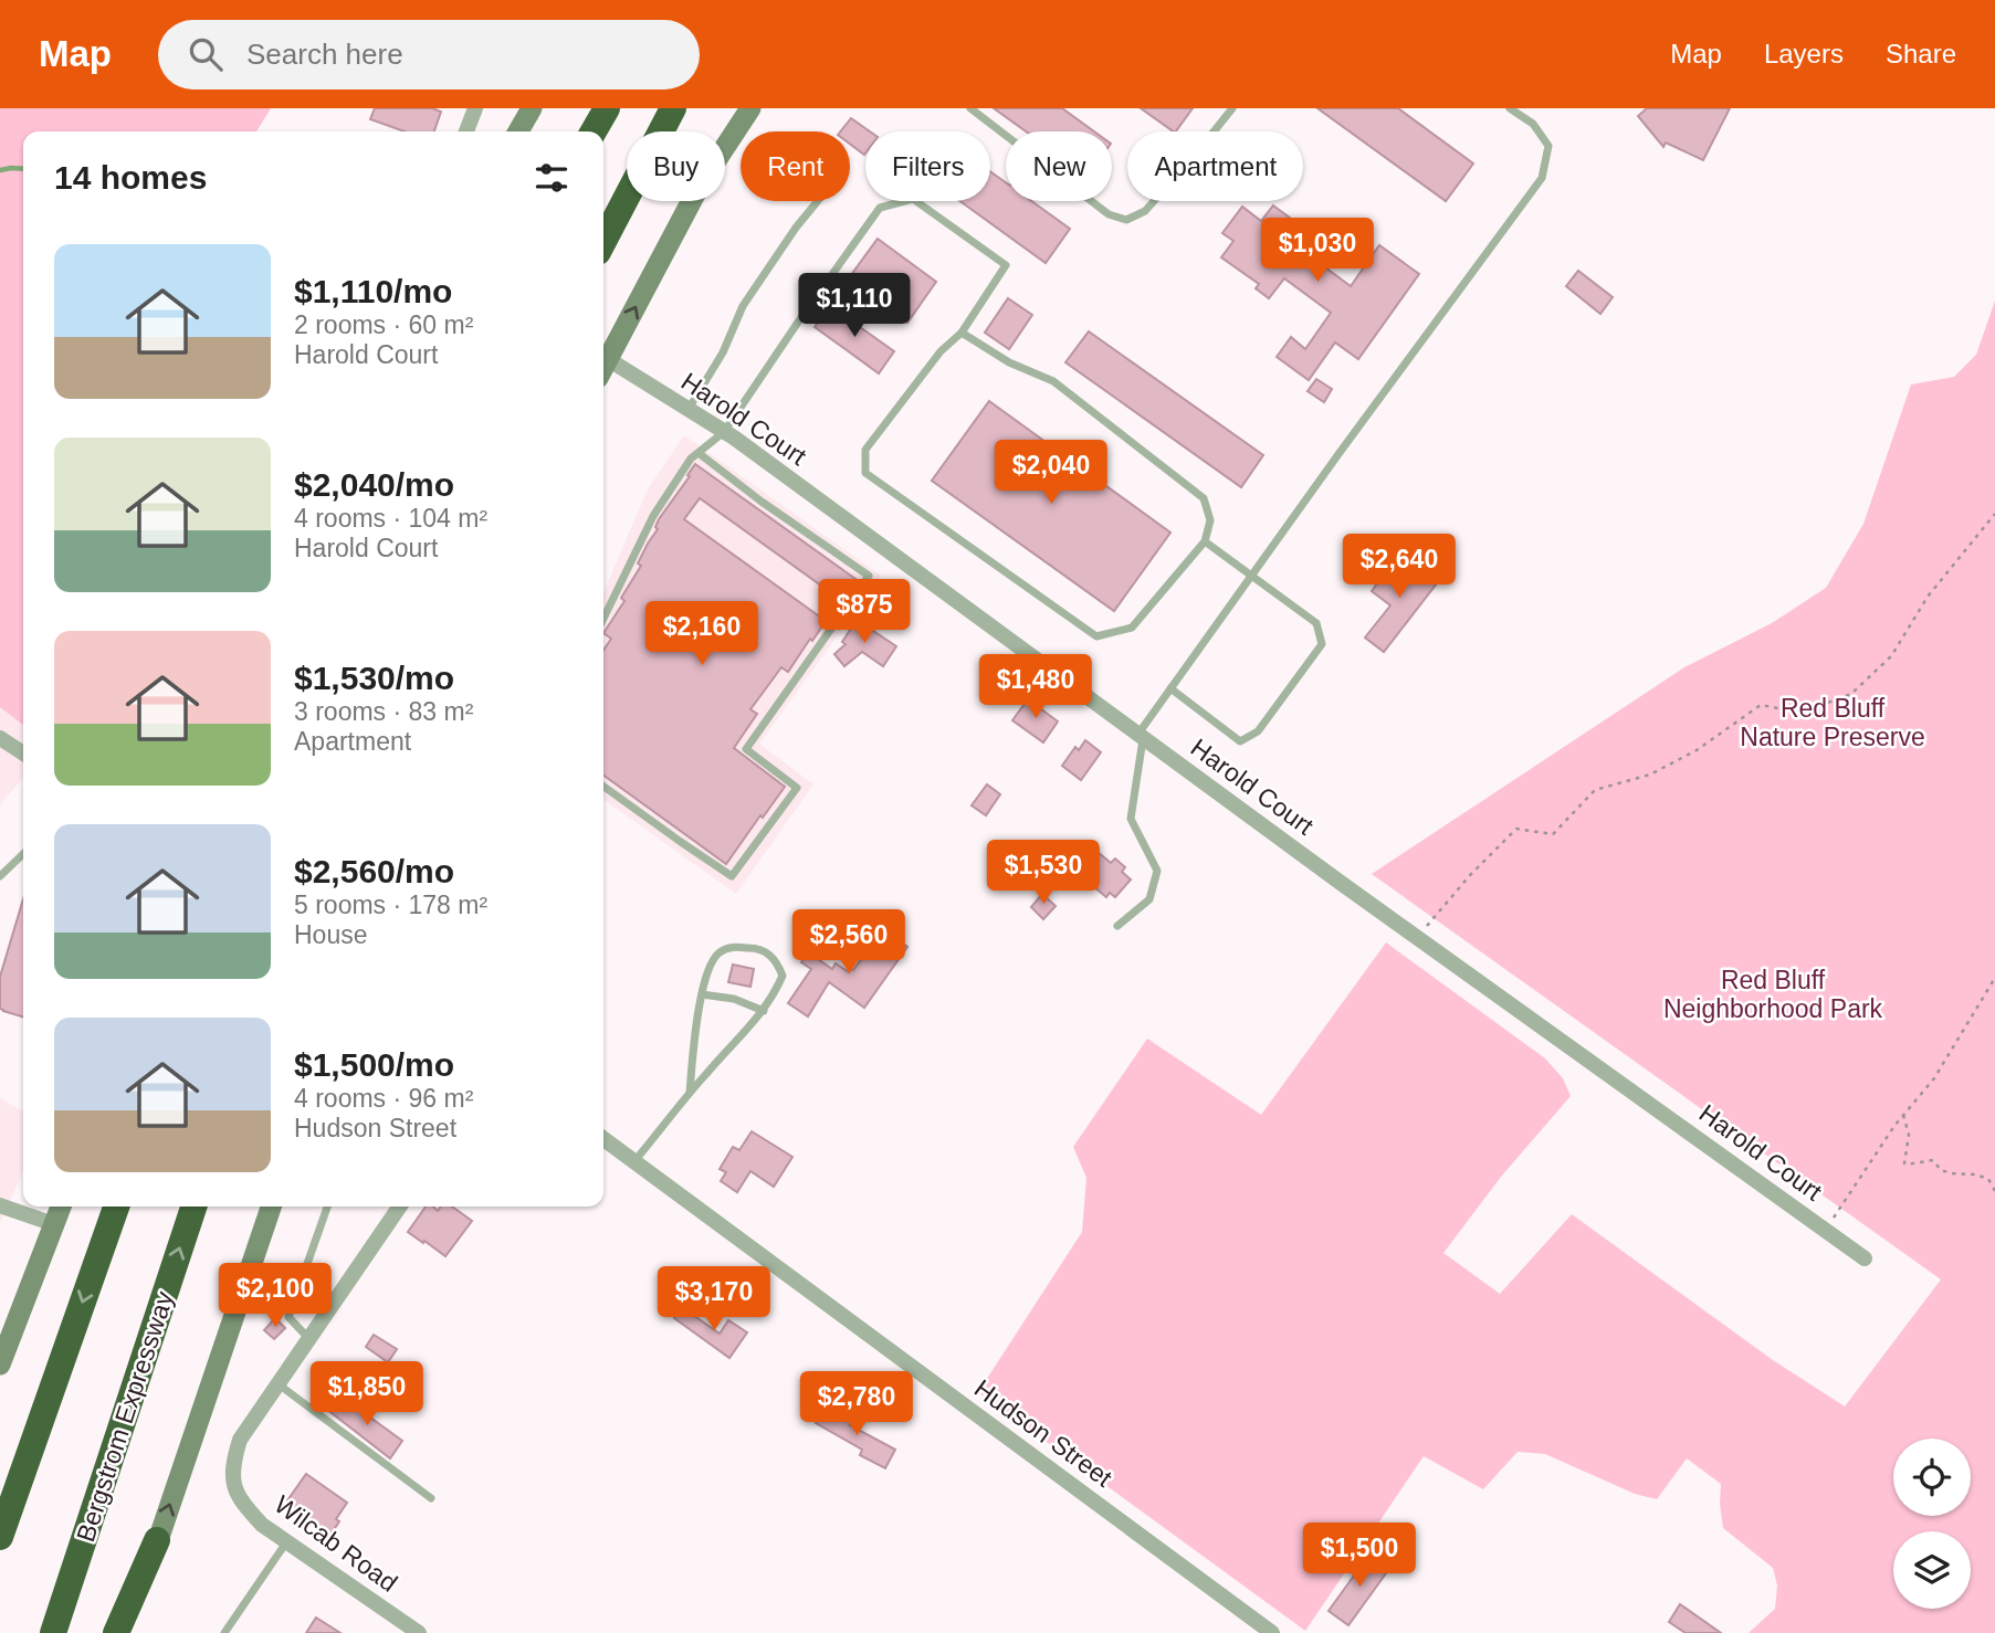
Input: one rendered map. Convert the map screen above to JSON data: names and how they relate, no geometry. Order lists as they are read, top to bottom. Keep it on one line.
{"streets":{"highway":["Bergstrom Expressway"],"street":["Harold Court","Hudson Street","Wilcab Road"]},"parks":["Red Bluff Nature Preserve","Red Bluff Neighborhood Park"],"page":{"header":"Map","search":"Search here","nav":["Map","Layers","Share"],"chip":["Buy","Rent","Filters","New","Apartment"],"heading":"14 homes","price":["$1,030","$1,110","$2,040","$2,640","$875","$2,160","$1,480","$1,530","$2,560","$2,100","$3,170","$1,850","$2,780","$1,500"],"list":[{"name":"$1,110/mo","note":"2 rooms · 60 m² · Harold Court"},{"name":"$2,040/mo","note":"4 rooms · 104 m² · Harold Court"},{"name":"$1,530/mo","note":"3 rooms · 83 m² · Apartment"},{"name":"$2,560/mo","note":"5 rooms · 178 m² · House"},{"name":"$1,500/mo","note":"4 rooms · 96 m² · Hudson Street"}]}}
